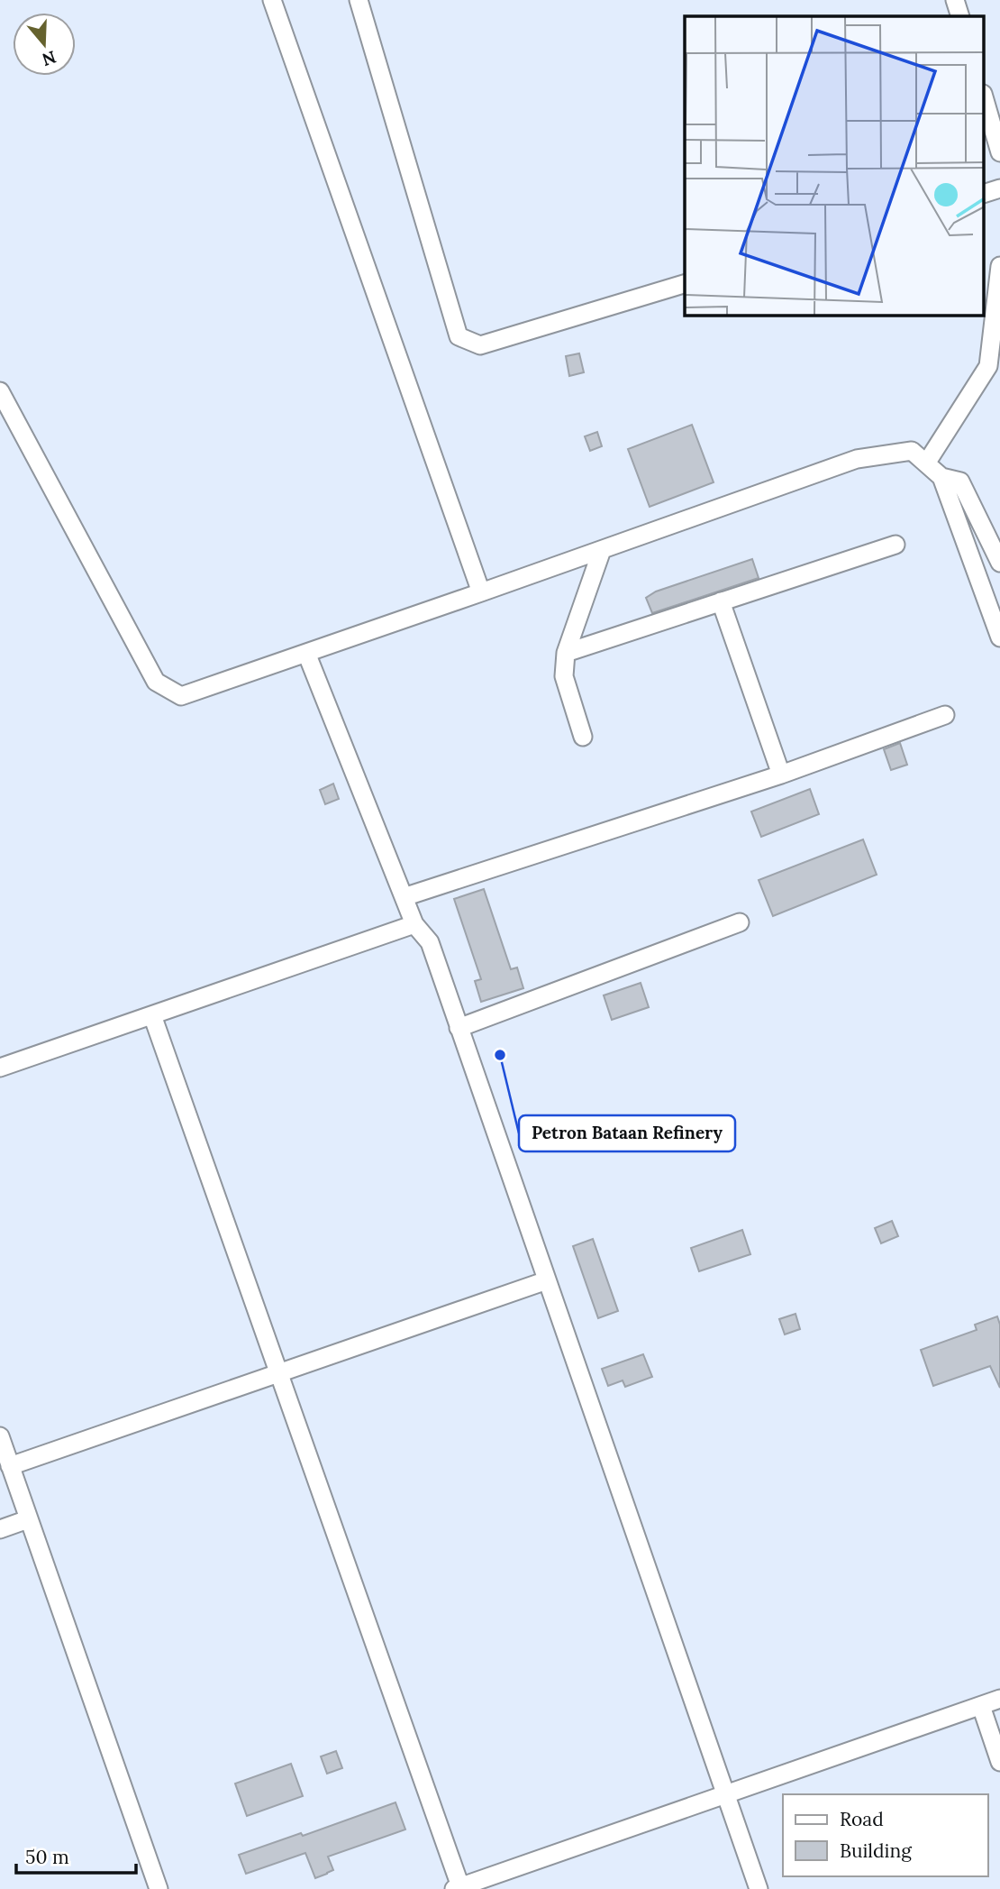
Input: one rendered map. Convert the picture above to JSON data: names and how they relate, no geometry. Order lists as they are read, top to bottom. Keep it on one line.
{"places":["Petron Bataan Refinery"],"legend":["Road","Building"],"scale_bar":"50 m","north":"bottom"}
